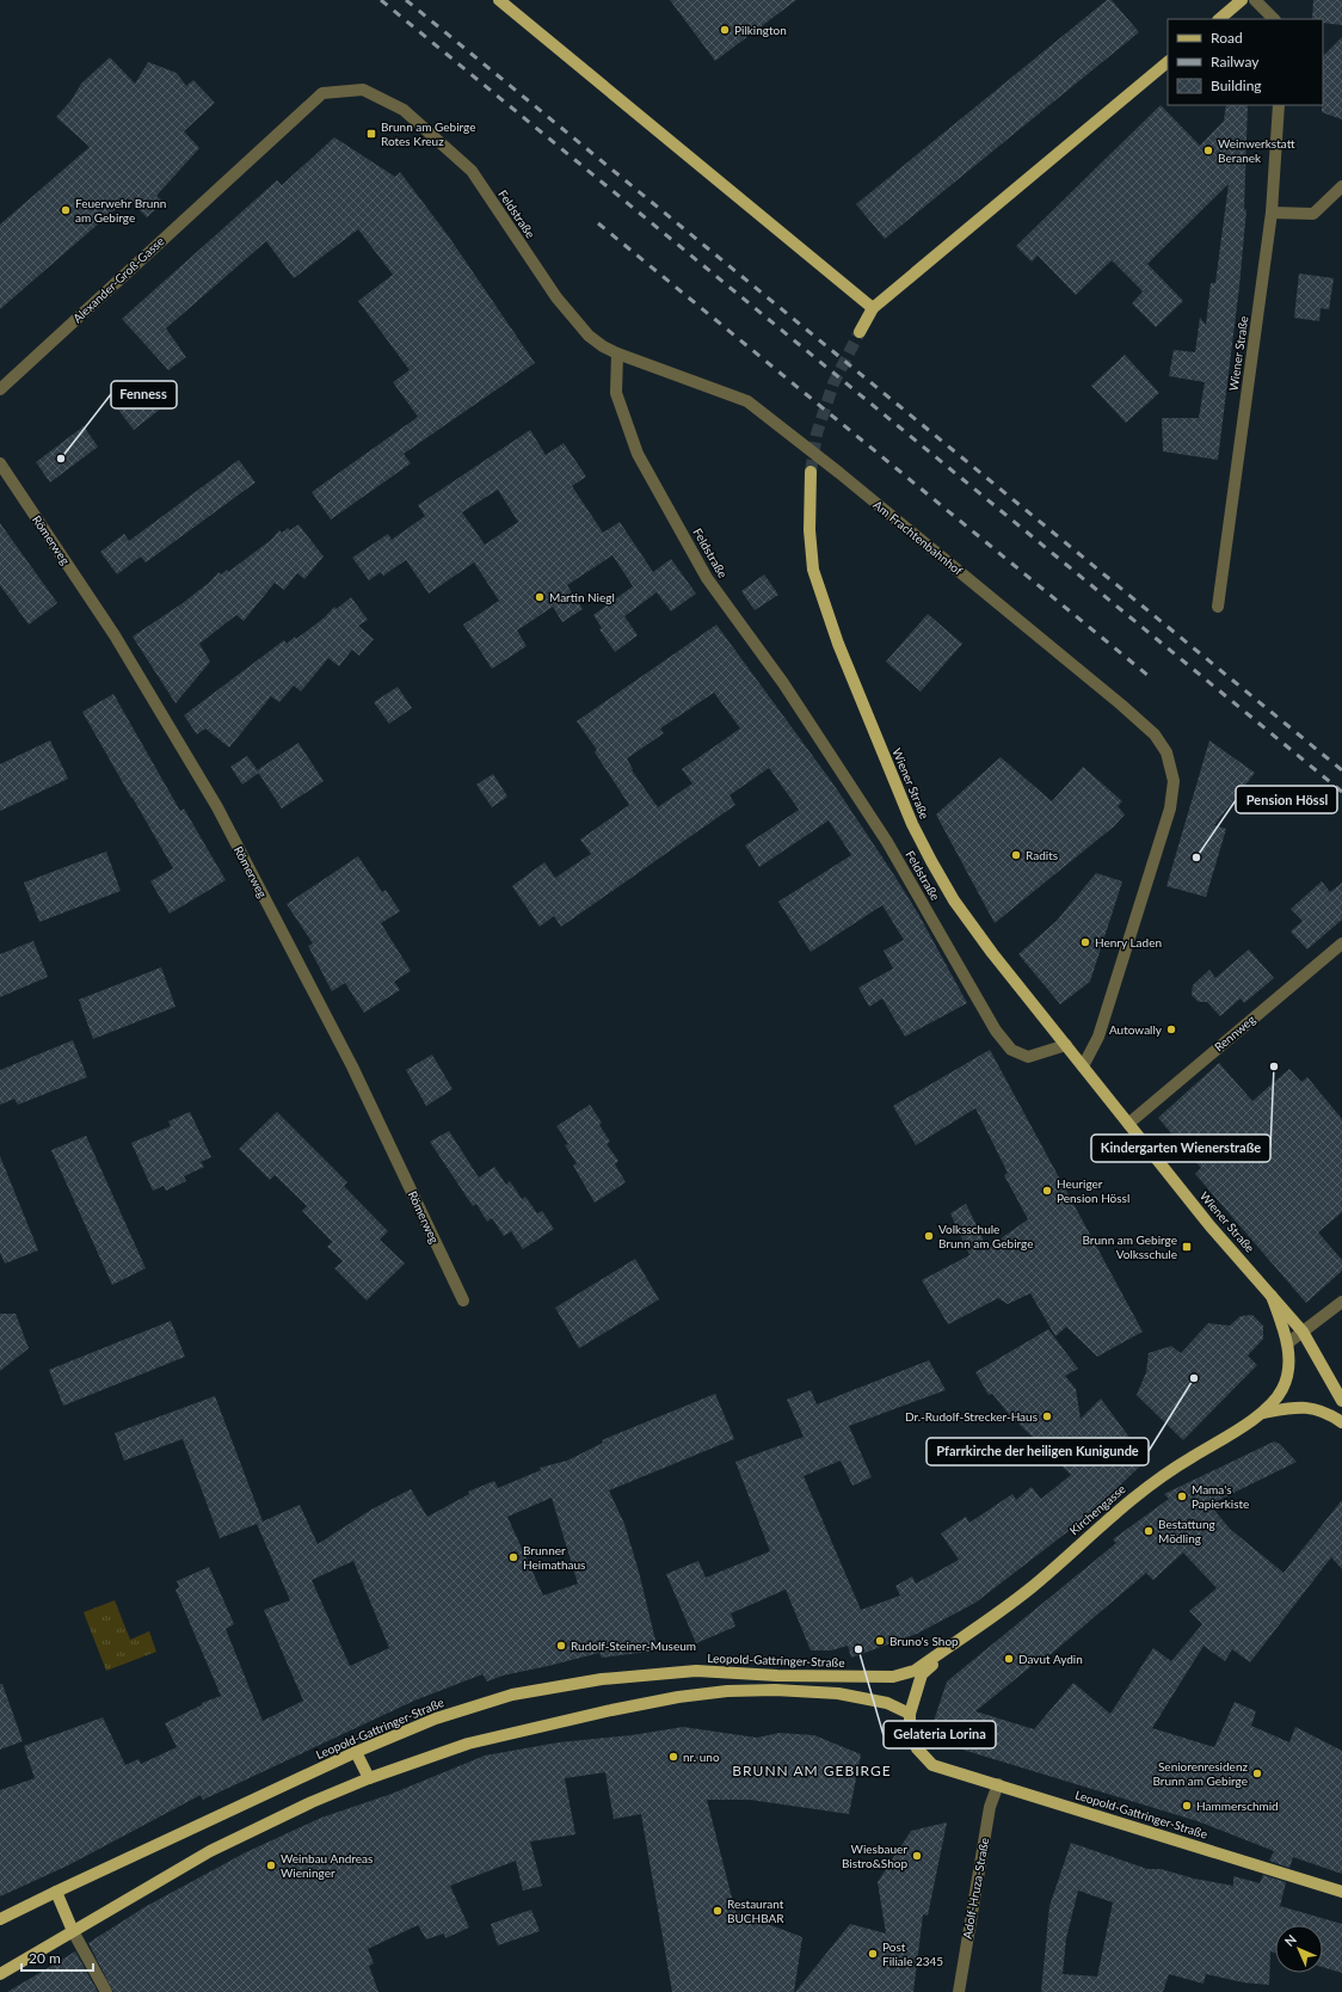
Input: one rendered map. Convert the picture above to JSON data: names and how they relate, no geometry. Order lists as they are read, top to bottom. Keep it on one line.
{"streets":{"main road":["Wiener Straße","Kirchengasse","Leopold-Gattringer-Straße"],"street":["Feldstraße","Alexander-Groß-Gasse","Am Frachtenbahnhof","Römerweg","Rennweg","Adolf-Hruza-Straße"]},"crossings":[["Feldstraße","Alexander-Groß-Gasse"],["Feldstraße","Wiener Straße"],["Feldstraße","Am Frachtenbahnhof"],["Wiener Straße","Am Frachtenbahnhof"],["Wiener Straße","Rennweg"],["Wiener Straße","Kirchengasse"],["Kirchengasse","Leopold-Gattringer-Straße"],["Leopold-Gattringer-Straße","Adolf-Hruza-Straße"]],"districts":["BRUNN AM GEBIRGE"],"places":{"other":["Pilkington","Weinwerkstatt Beranek","Feuerwehr Brunn am Gebirge","Fenness","Martin Niegl","Radits","Pension Hössl","Henry Laden","Autowally","Kindergarten Wienerstraße","Heuriger Pension Hössl","Volksschule Brunn am Gebirge","Pfarrkirche der heiligen Kunigunde","Dr.-Rudolf-Strecker-Haus","Mama's Papierkiste","Bestattung Mödling","Brunner Heimathaus","Bruno's Shop","Rudolf-Steiner-Museum","Gelateria Lorina","Davut Aydin","nr. uno","Seniorenresidenz Brunn am Gebirge","Hammerschmid","Wiesbauer Bistro&Shop","Weinbau Andreas Wieninger","Restaurant BUCHBAR","Post Filiale 2345"],"transit":["Brunn am Gebirge Rotes Kreuz","Brunn am Gebirge Volksschule"]},"legend":["Road","Railway","Building"],"scale_bar":"20 m","north":"top left"}
